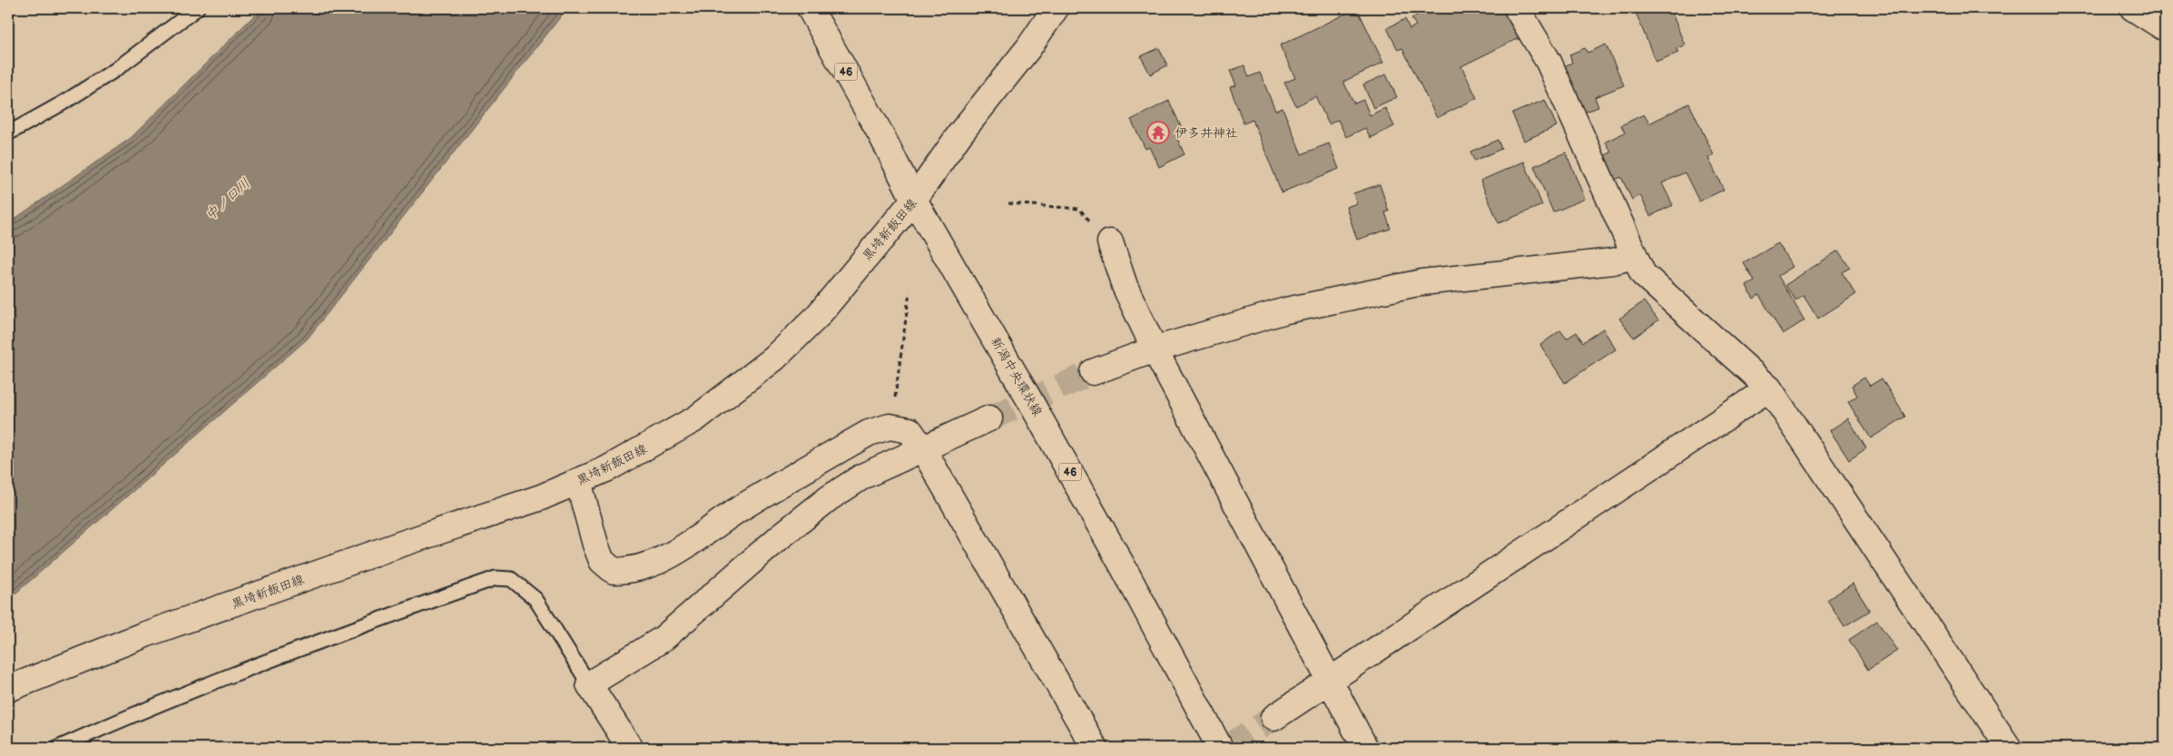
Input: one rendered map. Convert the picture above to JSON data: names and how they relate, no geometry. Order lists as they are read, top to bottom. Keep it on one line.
{"streets":{"street":["46","黒埼新飯田線","新潟中央環状線"]},"crossings":[["黒埼新飯田線","新潟中央環状線"]],"water":["中ノ口川"],"places":{"temple":["伊多井神社"]}}
